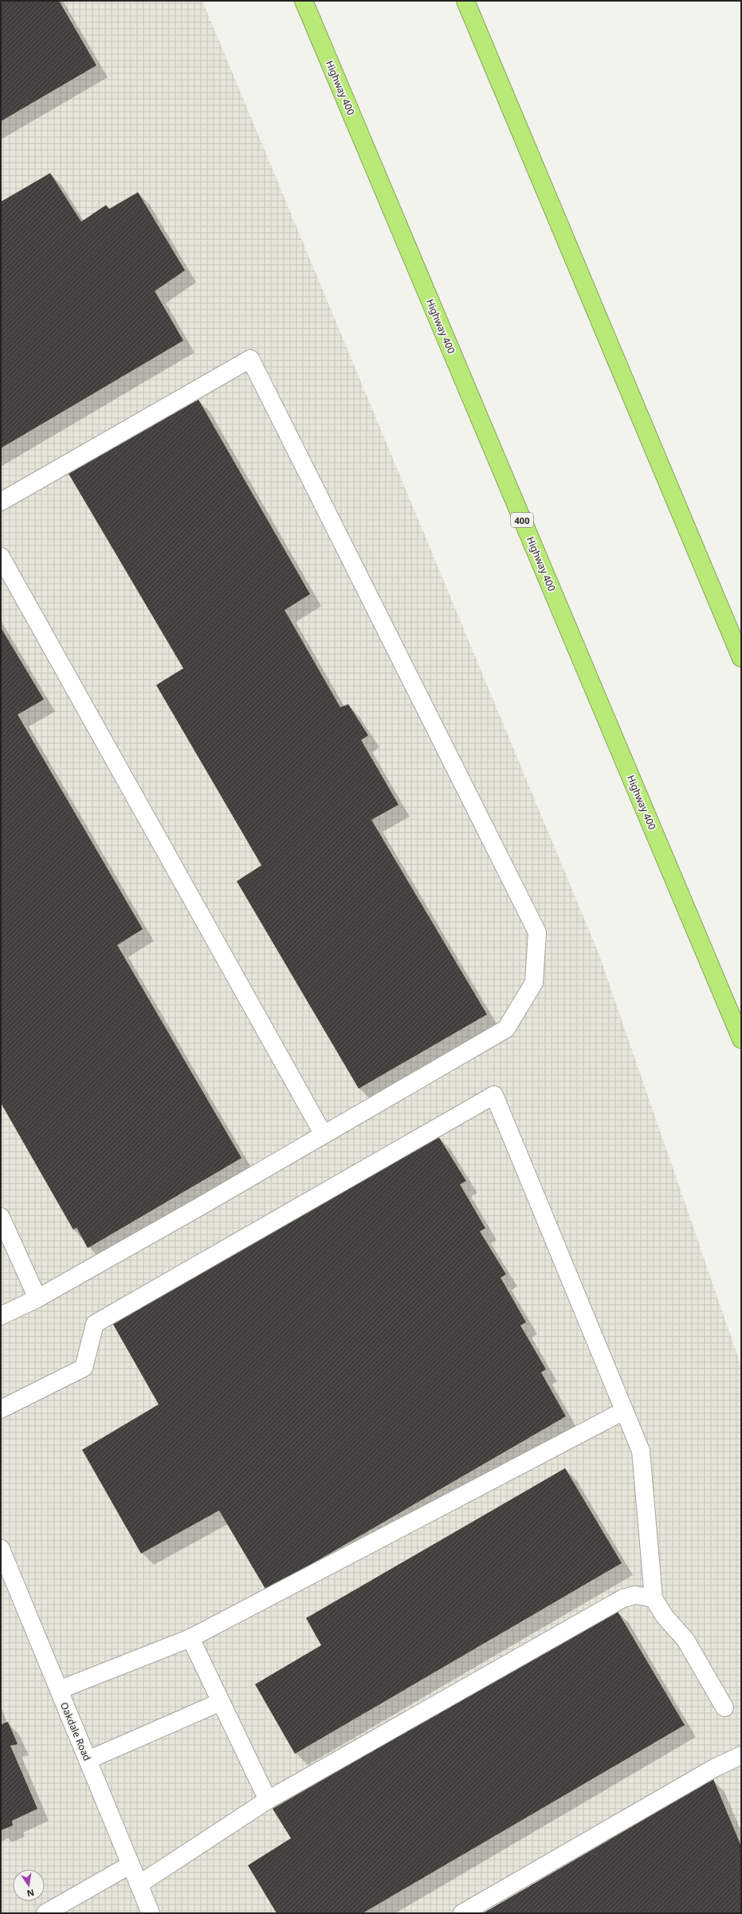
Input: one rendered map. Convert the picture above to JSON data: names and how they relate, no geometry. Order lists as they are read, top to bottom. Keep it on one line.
{"streets":{"highway":["Highway 400","400"],"street":["Oakdale Road"]},"north":"bottom"}
